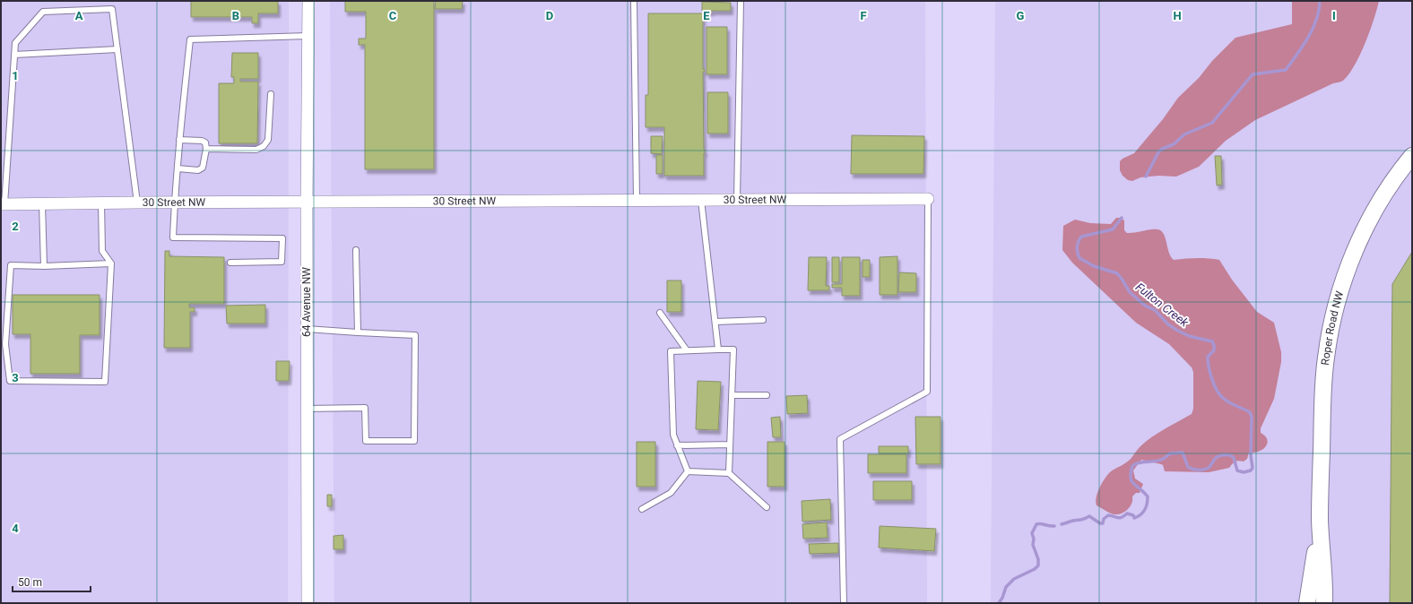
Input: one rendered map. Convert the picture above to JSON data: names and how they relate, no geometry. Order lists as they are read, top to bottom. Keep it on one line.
{"streets":{"street":["30 Street NW","64 Avenue NW","Roper Road NW"]},"crossings":[["30 Street NW","64 Avenue NW"]],"water":["Fulton Creek"],"scale_bar":"50 m","grid":{"columns":["A","B","C","D","E","F","G","H","I"],"rows":["1","2","3","4"]}}
